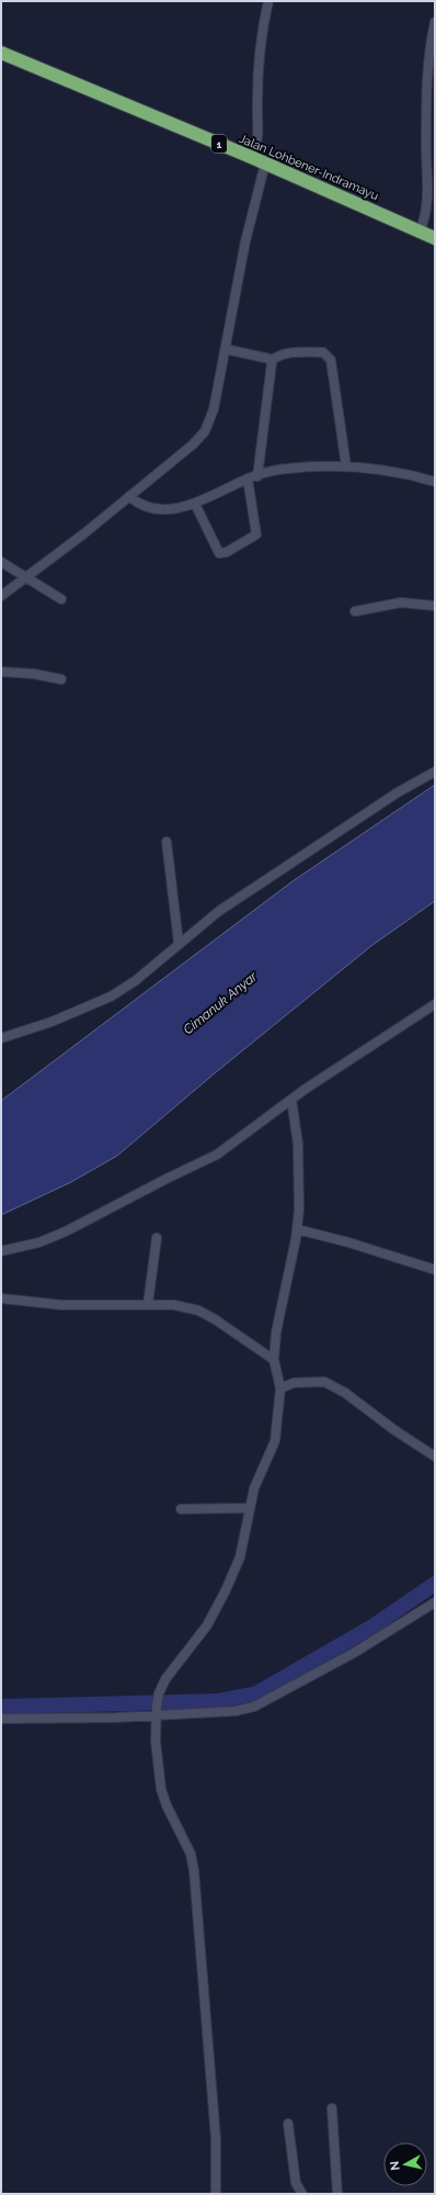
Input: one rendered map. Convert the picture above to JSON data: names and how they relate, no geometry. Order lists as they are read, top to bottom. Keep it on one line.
{"streets":{"highway":["1","Jalan Lohbener-Indramayu"]},"water":["Cimanuk Anyar"],"north":"left"}
